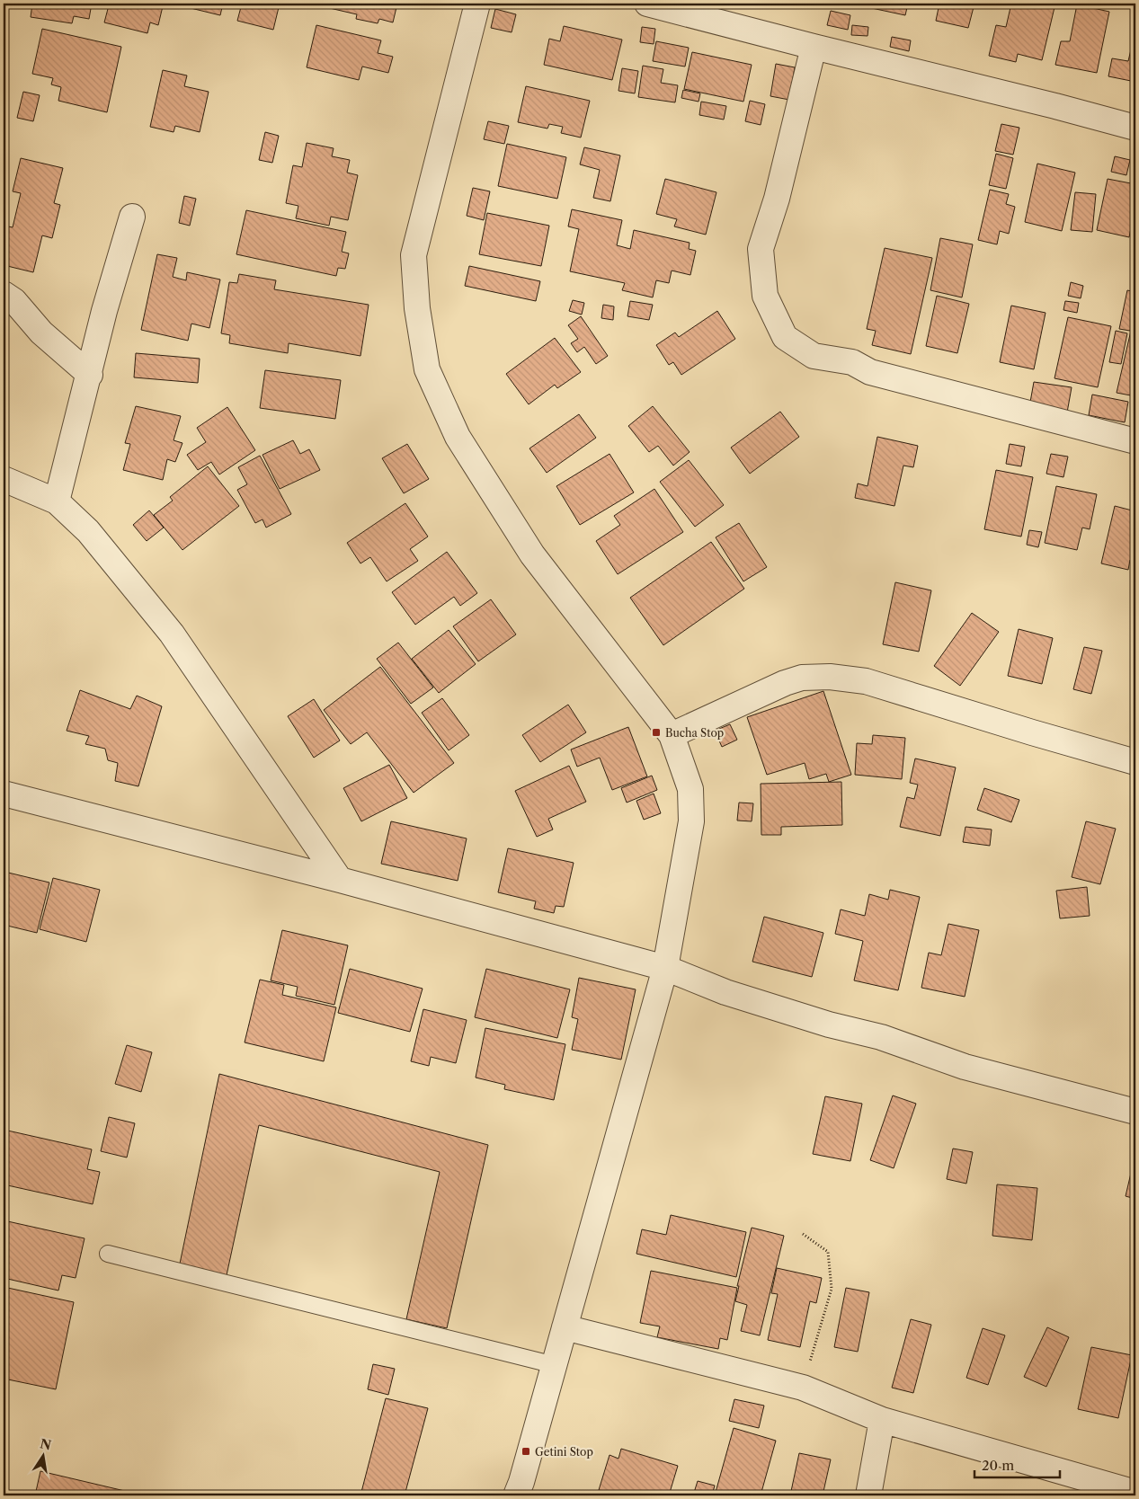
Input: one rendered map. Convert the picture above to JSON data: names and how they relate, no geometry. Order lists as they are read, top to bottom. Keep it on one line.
{"places":{"transit":["Bucha Stop","Getini Stop"]},"scale_bar":"20 m","north":"top"}
